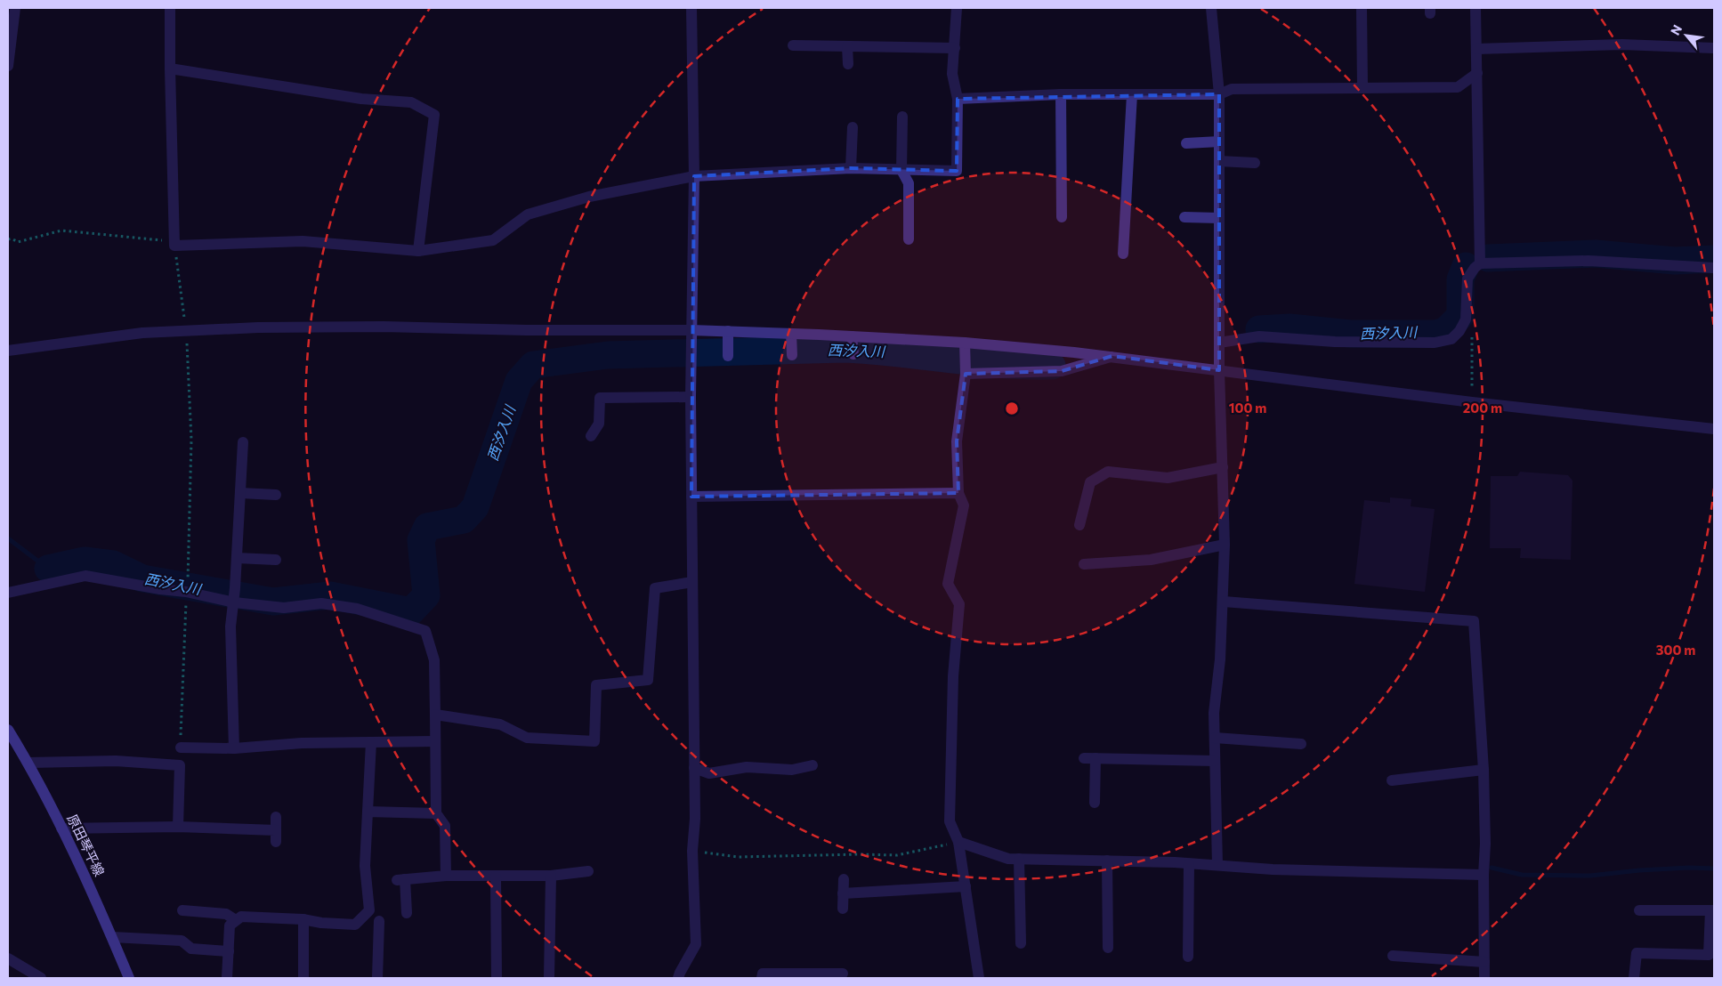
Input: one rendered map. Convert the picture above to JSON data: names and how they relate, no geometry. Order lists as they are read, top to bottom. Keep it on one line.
{"streets":{"main road":["原田琴平線"]},"water":["西汐入川"],"north":"top left","rings":["100 m","200 m","300 m"]}
